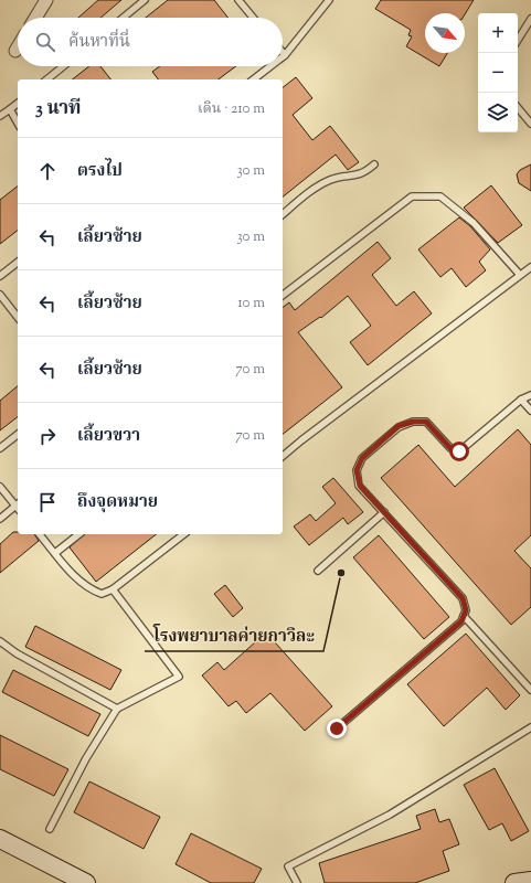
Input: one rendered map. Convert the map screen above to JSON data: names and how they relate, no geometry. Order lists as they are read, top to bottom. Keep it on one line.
{"places":["โรงพยาบาลค่ายกาวิละ"],"north":"bottom right","page":{"map_buttons":["+","−"],"search":"ค้นหาที่นี่","heading":["3 นาที","เดิน · 210 m"],"list":[["ตรงไป","30 m"],["เลี้ยวซ้าย","30 m"],["เลี้ยวซ้าย","10 m"],["เลี้ยวซ้าย","70 m"],["เลี้ยวขวา","70 m"],"ถึงจุดหมาย"]}}
